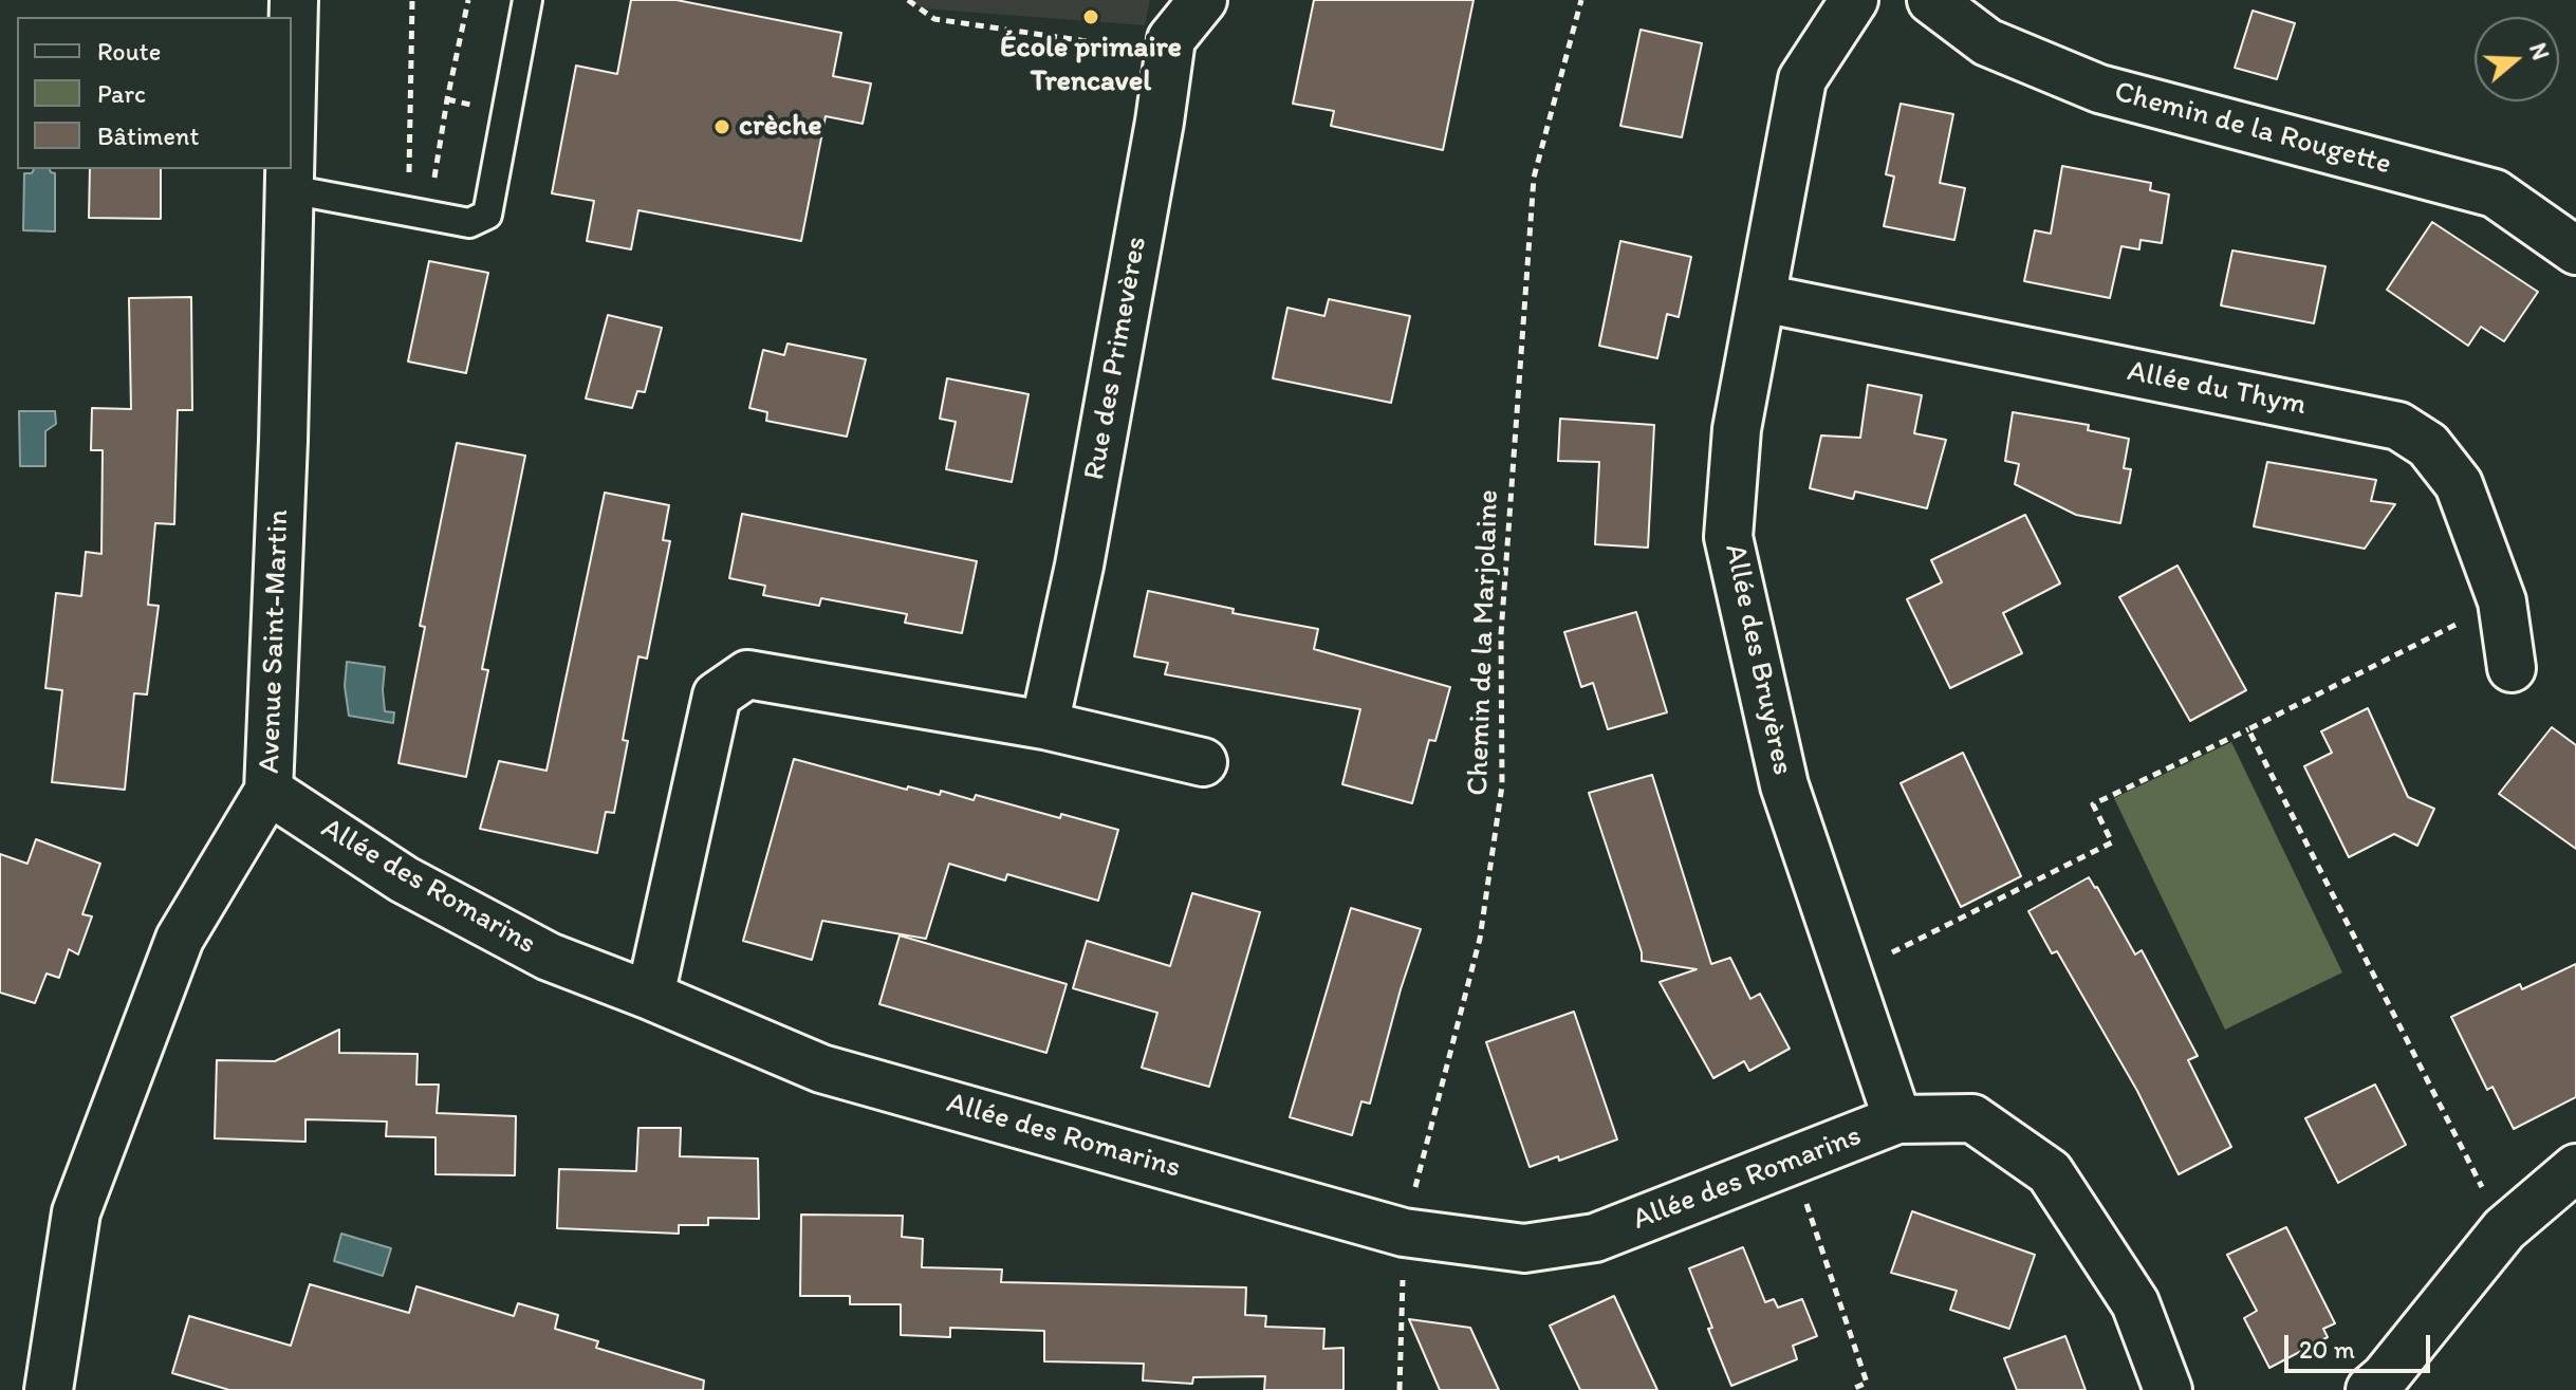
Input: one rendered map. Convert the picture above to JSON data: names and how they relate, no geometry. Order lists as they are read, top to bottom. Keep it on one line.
{"streets":{"street":["Chemin de la Rougette","Rue des Primevères","Allée du Thym","Avenue Saint-Martin","Allée des Bruyères","Allée des Romarins"],"path":["Chemin de la Marjolaine"]},"crossings":[["Allée du Thym","Allée des Bruyères"],["Avenue Saint-Martin","Allée des Romarins"],["Chemin de la Marjolaine","Allée des Romarins"],["Allée des Bruyères","Allée des Romarins"]],"places":["École primaire Trencavel","crèche"],"legend":["Route","Parc","Bâtiment"],"scale_bar":"20 m","north":"right"}
